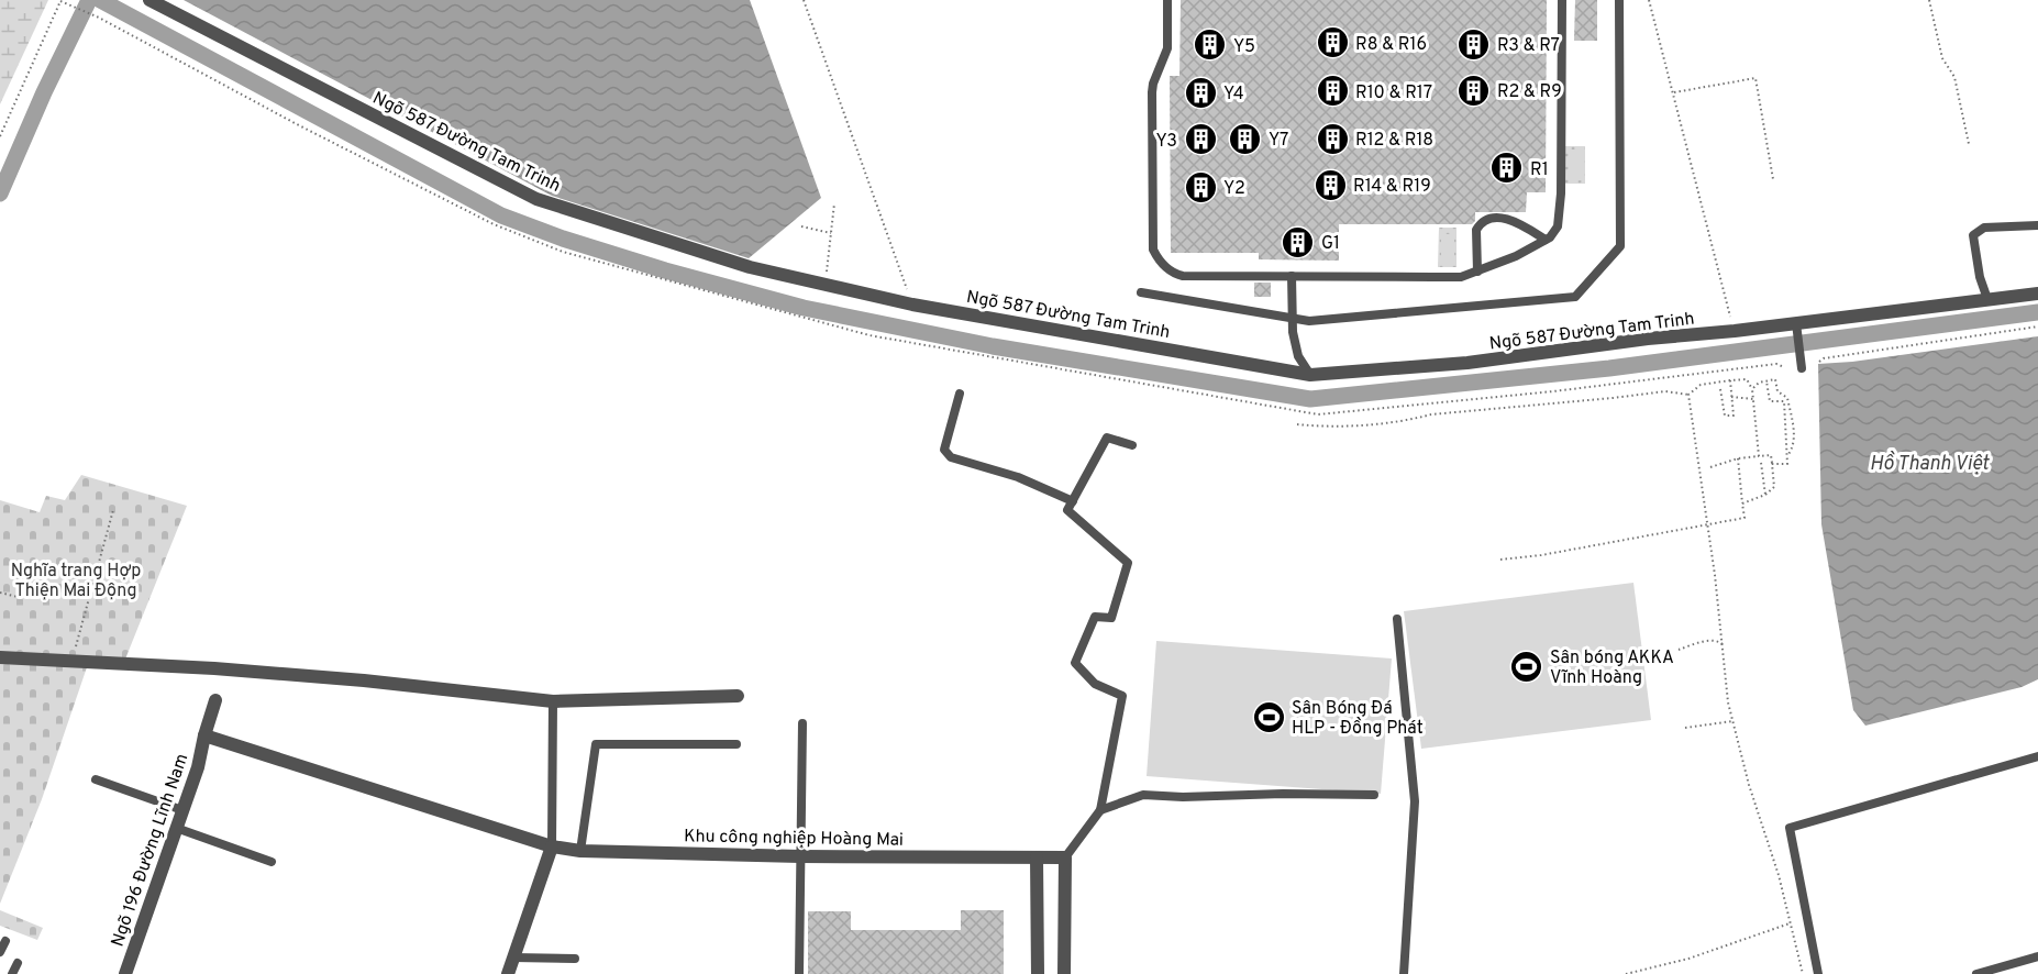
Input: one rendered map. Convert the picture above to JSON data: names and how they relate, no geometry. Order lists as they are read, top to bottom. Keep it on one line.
{"streets":{"street":["Ngõ 587 Đường Tam Trinh","Khu công nghiệp Hoàng Mai","Ngõ 196 Đường Lĩnh Nam"]},"crossings":[["Khu công nghiệp Hoàng Mai","Ngõ 196 Đường Lĩnh Nam"]],"water":["Hồ Thanh Việt"],"parks":["Nghĩa trang Hợp Thiện Mai Động"],"places":{"building":["R8 & R16","R3 & R7","Y5","R2 & R9","R10 & R17","Y4","Y7","R12 & R18","Y3","R1","R14 & R19","Y2","G1"],"sports":["Sân bóng AKKA Vĩnh Hoàng","Sân Bóng Đá HLP - Đồng Phát"]}}
